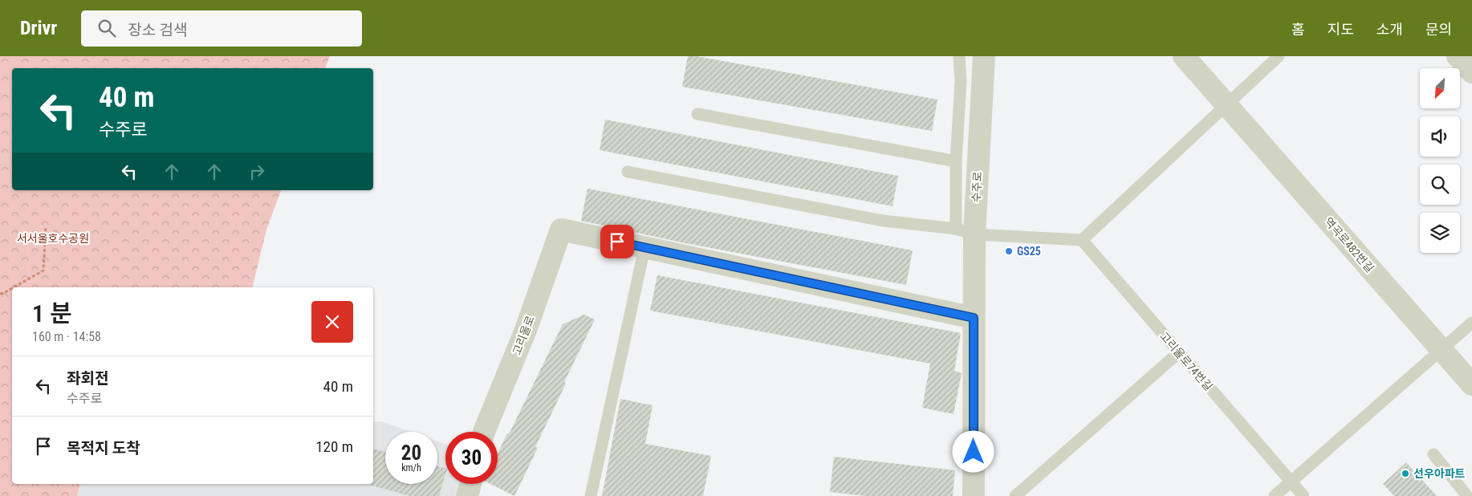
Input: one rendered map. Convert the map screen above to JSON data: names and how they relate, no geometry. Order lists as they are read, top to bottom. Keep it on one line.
{"streets":{"street":["수주로","역곡로482번길","고리울로"],"lane":["고리울로74번길"]},"parks":["서서울호수공원"],"places":["GS25","선우아파트"],"north":"bottom left","page":{"header":"Drivr","search":"장소 검색","nav":["홈","지도","소개","문의"],"turn":["40 m","수주로"],"heading":["1 분","160 m · 14:58"],"list":[{"name":"좌회전","note":"수주로","value":"40 m"},{"name":"목적지 도착","value":"120 m"}],"speed":"20 km/h","limit":"30"}}
